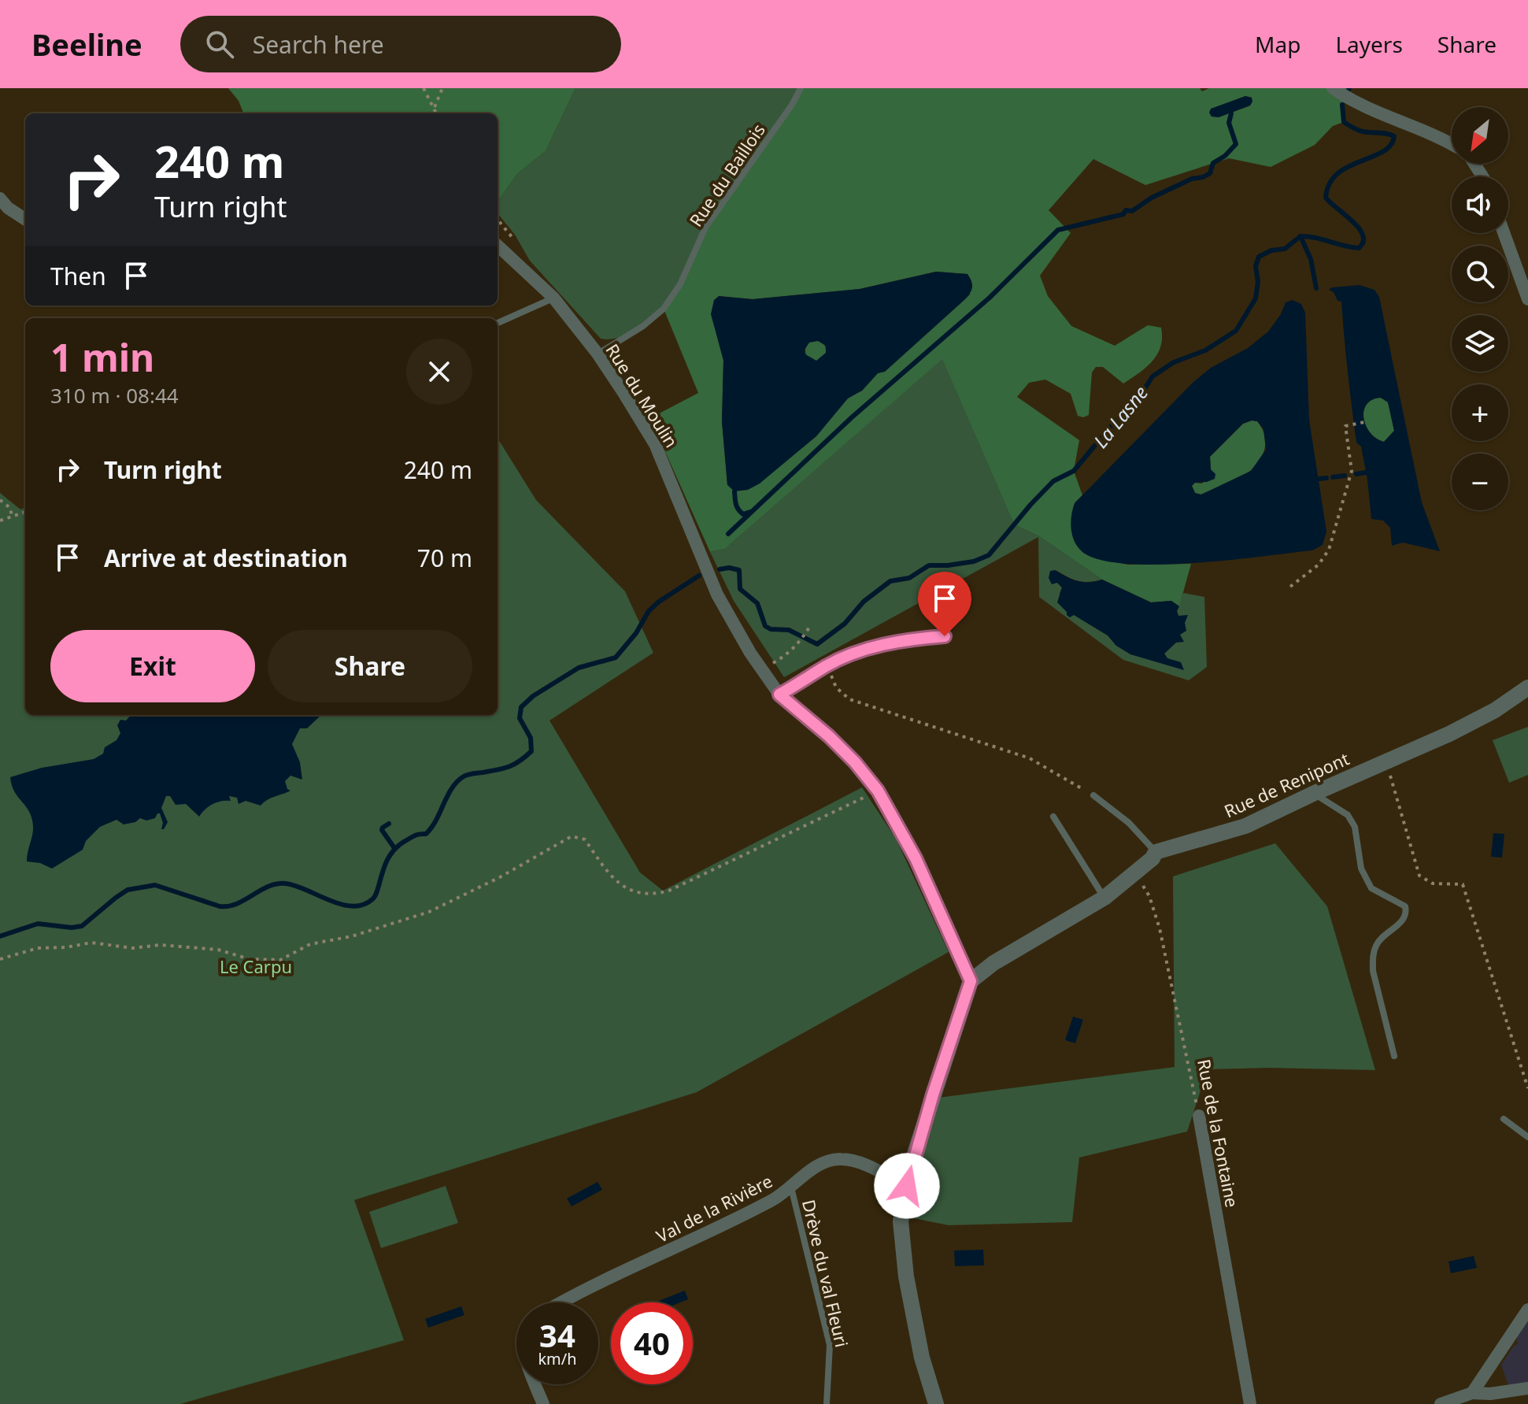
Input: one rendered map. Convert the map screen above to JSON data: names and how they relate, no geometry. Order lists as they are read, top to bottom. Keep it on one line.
{"streets":{"street":["Rue du Moulin","Rue de Renipont","Rue de la Fontaine","Val de la Rivière"],"lane":["Rue du Baillois","Drève du val Fleuri"]},"crossings":[["Rue du Baillois","Rue du Moulin"],["Val de la Rivière","Drève du val Fleuri"]],"water":["La Lasne"],"parks":["Le Carpu"],"north":"bottom left","page":{"header":"Beeline","search":"Search here","nav":["Map","Layers","Share"],"map_buttons":["+","−"],"turn":["240 m","Turn right"],"then":"Then","heading":["1 min","310 m · 08:44"],"list":[{"name":"Turn right","value":"240 m"},{"name":"Arrive at destination","value":"70 m"}],"buttons":["Exit","Share"],"speed":"34 km/h","limit":"40"}}
